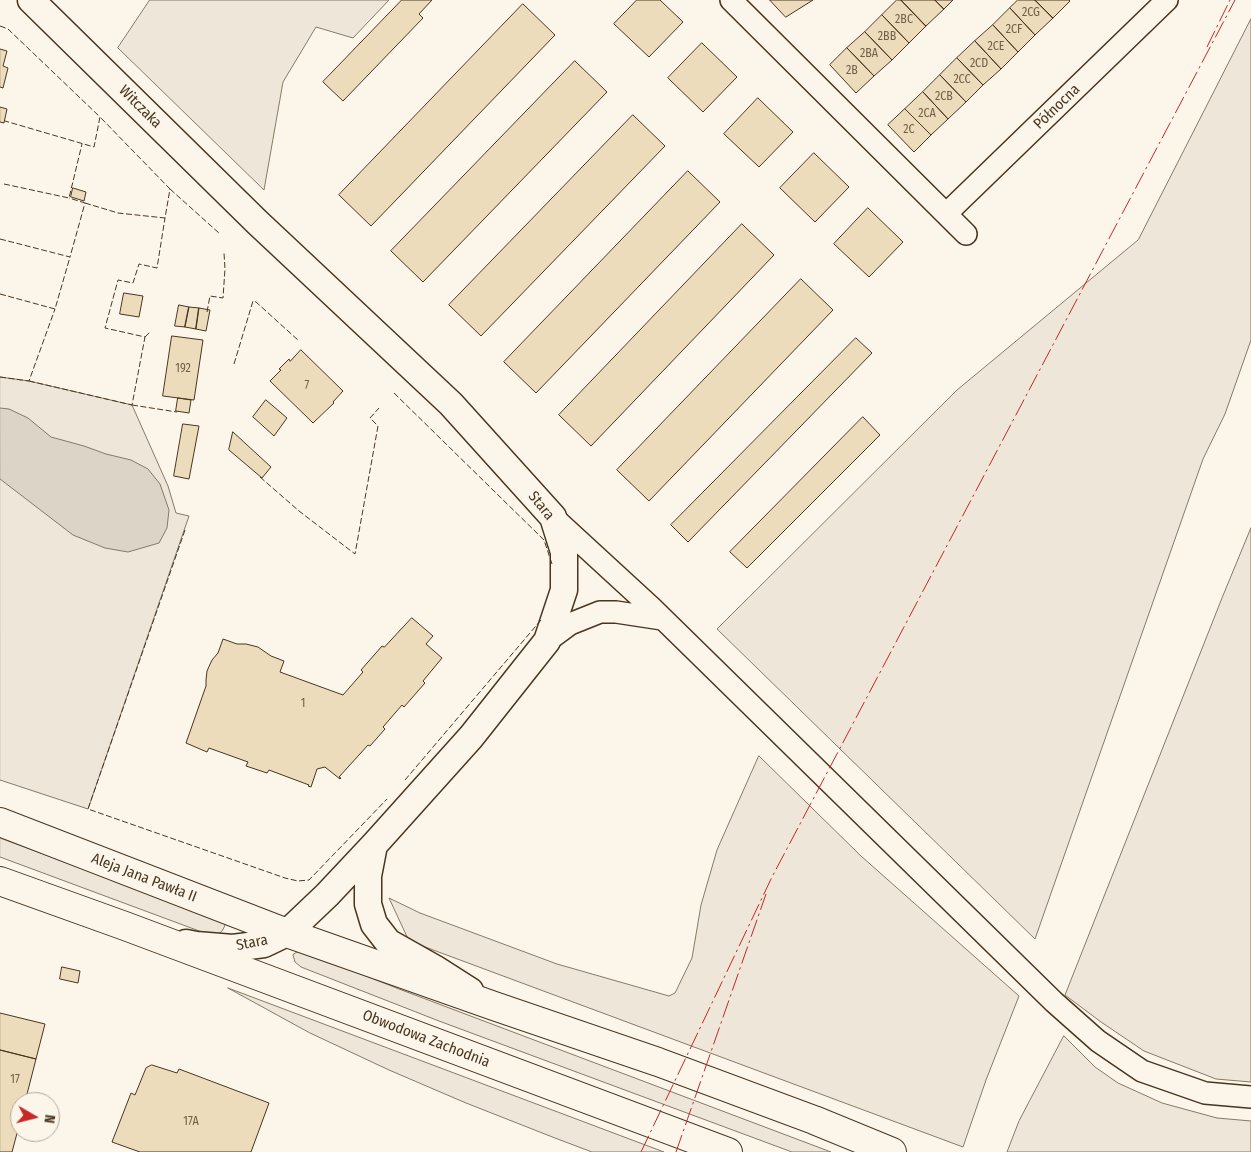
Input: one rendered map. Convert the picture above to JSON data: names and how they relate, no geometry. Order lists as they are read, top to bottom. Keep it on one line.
{"streets":{"main road":["Aleja Jana Pawła II","Obwodowa Zachodnia"],"street":["Witczaka","Północna","Stara"]},"crossings":[["Witczaka","Stara"],["Stara","Aleja Jana Pawła II"],["Stara","Obwodowa Zachodnia"]],"house_numbers":["2CG","2BC","2CF","2BB","2CE","2BA","2CD","2B","2CC","2CB","2CA","2C","192","7","1","17","17A"],"north":"right"}
